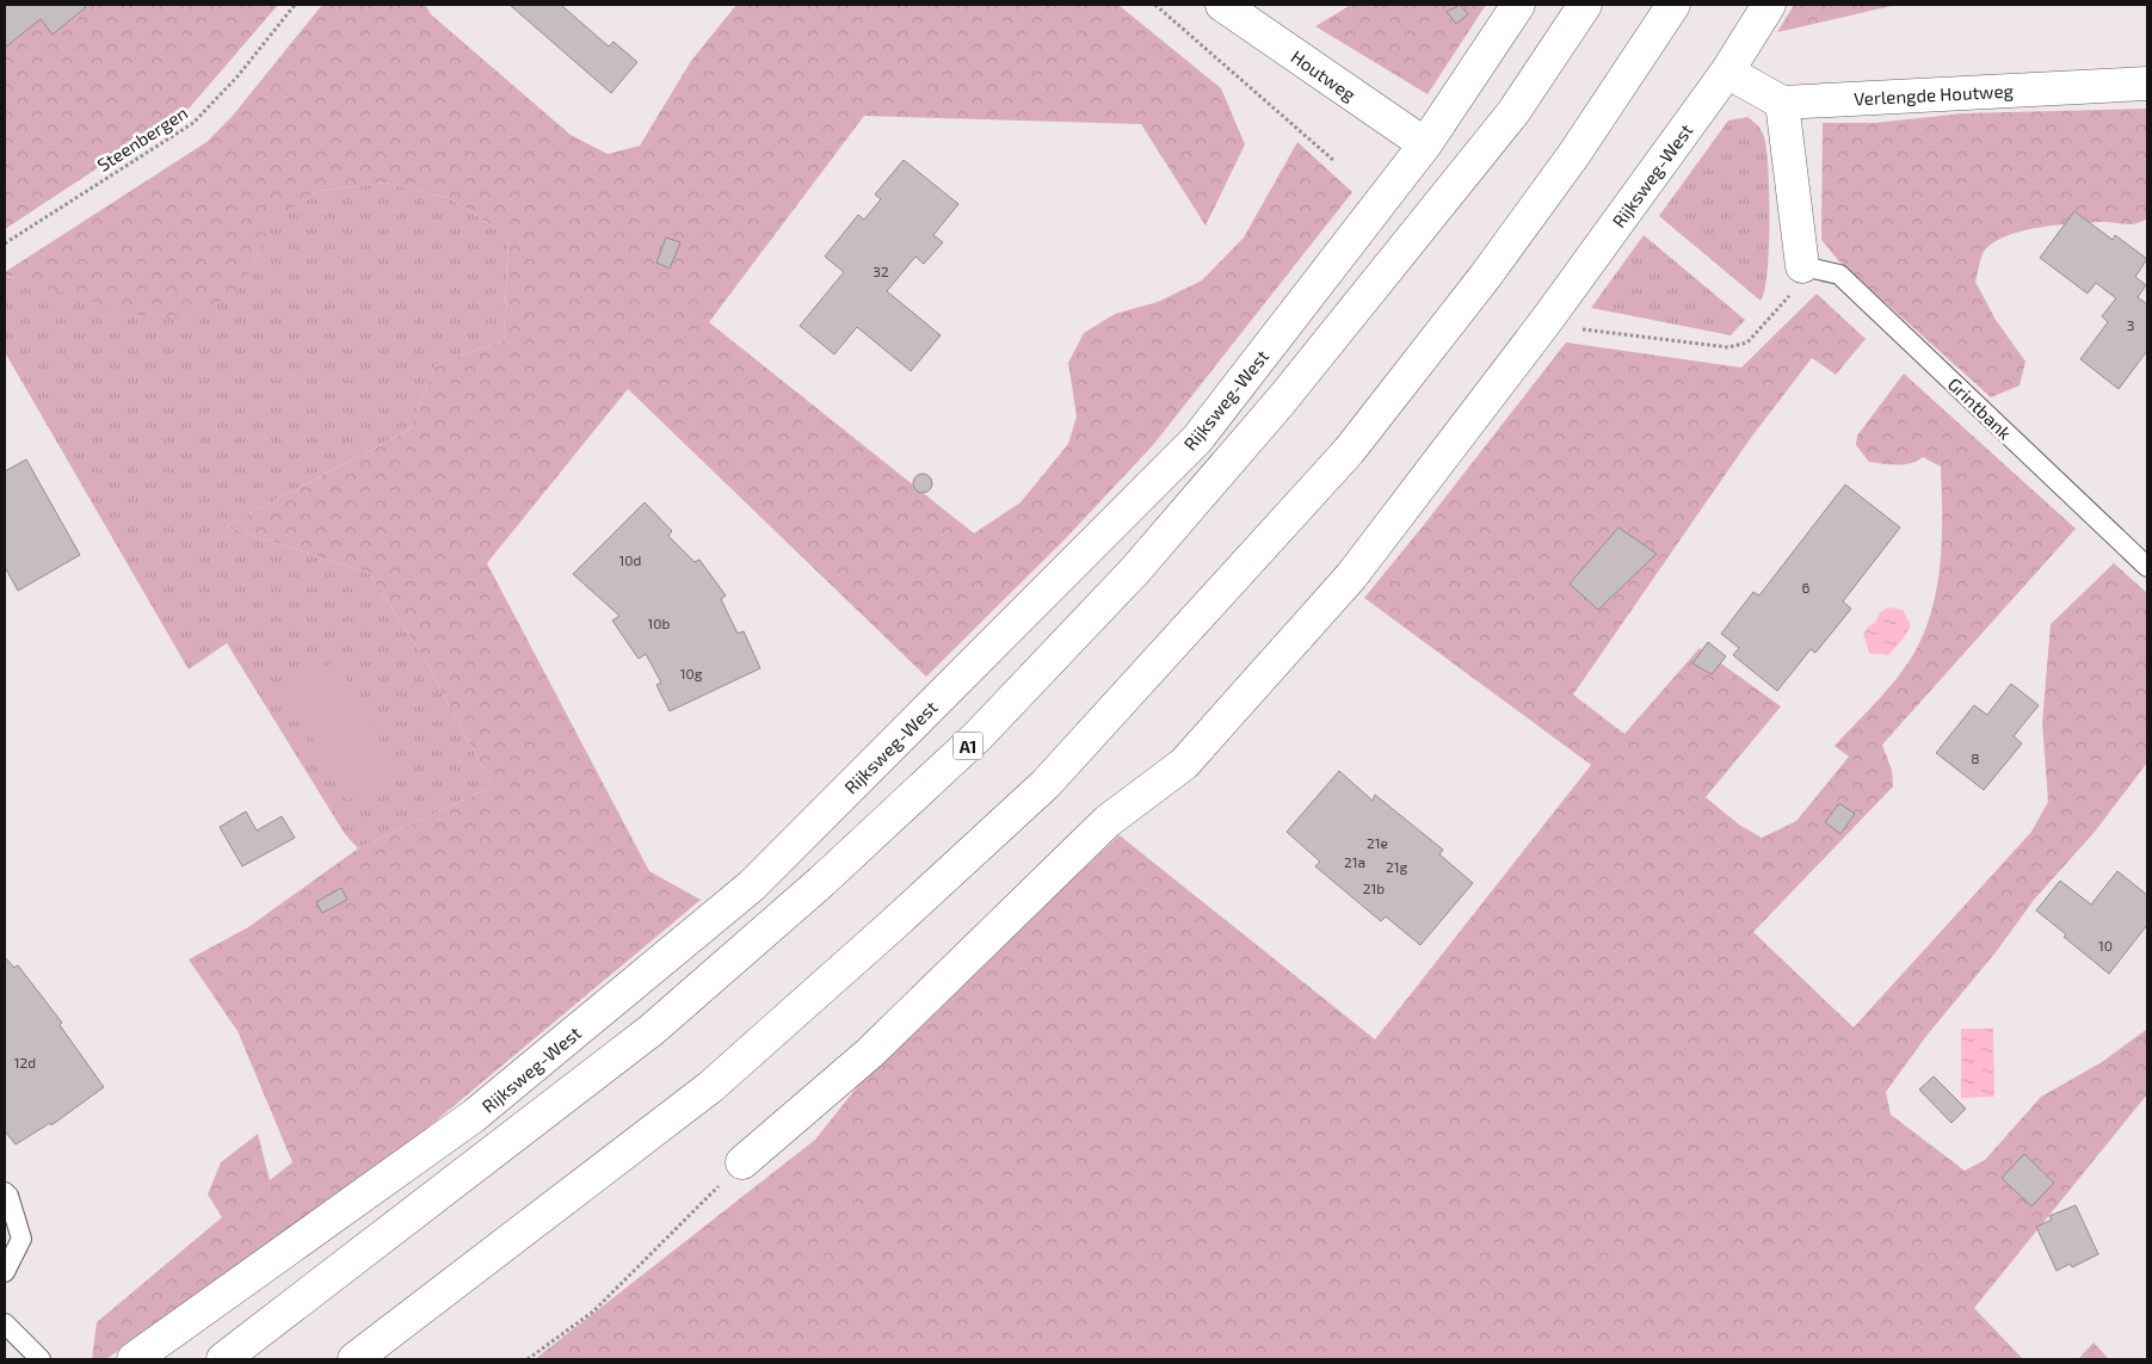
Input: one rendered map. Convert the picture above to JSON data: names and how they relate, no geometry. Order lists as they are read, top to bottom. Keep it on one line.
{"streets":{"main road":["Houtweg","Verlengde Houtweg","Rijksweg-West","A1"],"lane":["Grintbank"],"path":["Steenbergen"]},"crossings":[["Houtweg","Rijksweg-West"]],"house_numbers":["32","3","10d","6","10b","10g","8","21e","21a","21g","21b","10","12d"]}
